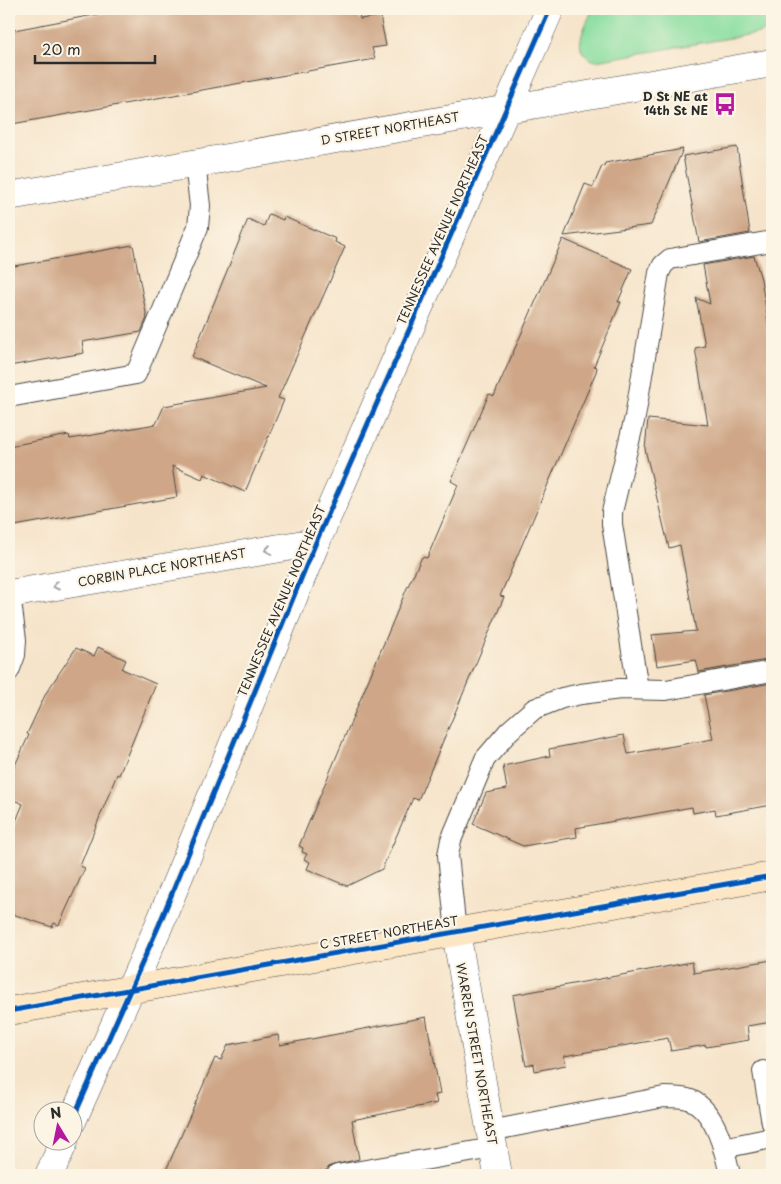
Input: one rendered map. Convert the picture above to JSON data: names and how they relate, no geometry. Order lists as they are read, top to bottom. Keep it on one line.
{"streets":{"main road":["C STREET NORTHEAST"],"street":["D STREET NORTHEAST","TENNESSEE AVENUE NORTHEAST","CORBIN PLACE NORTHEAST","WARREN STREET NORTHEAST"]},"crossings":[["D STREET NORTHEAST","TENNESSEE AVENUE NORTHEAST"],["TENNESSEE AVENUE NORTHEAST","CORBIN PLACE NORTHEAST"],["TENNESSEE AVENUE NORTHEAST","C STREET NORTHEAST"],["C STREET NORTHEAST","WARREN STREET NORTHEAST"]],"one_way":["CORBIN PLACE NORTHEAST"],"places":{"bus stop":["D St NE at 14th St NE"]},"scale_bar":"20 m","north":"top"}
